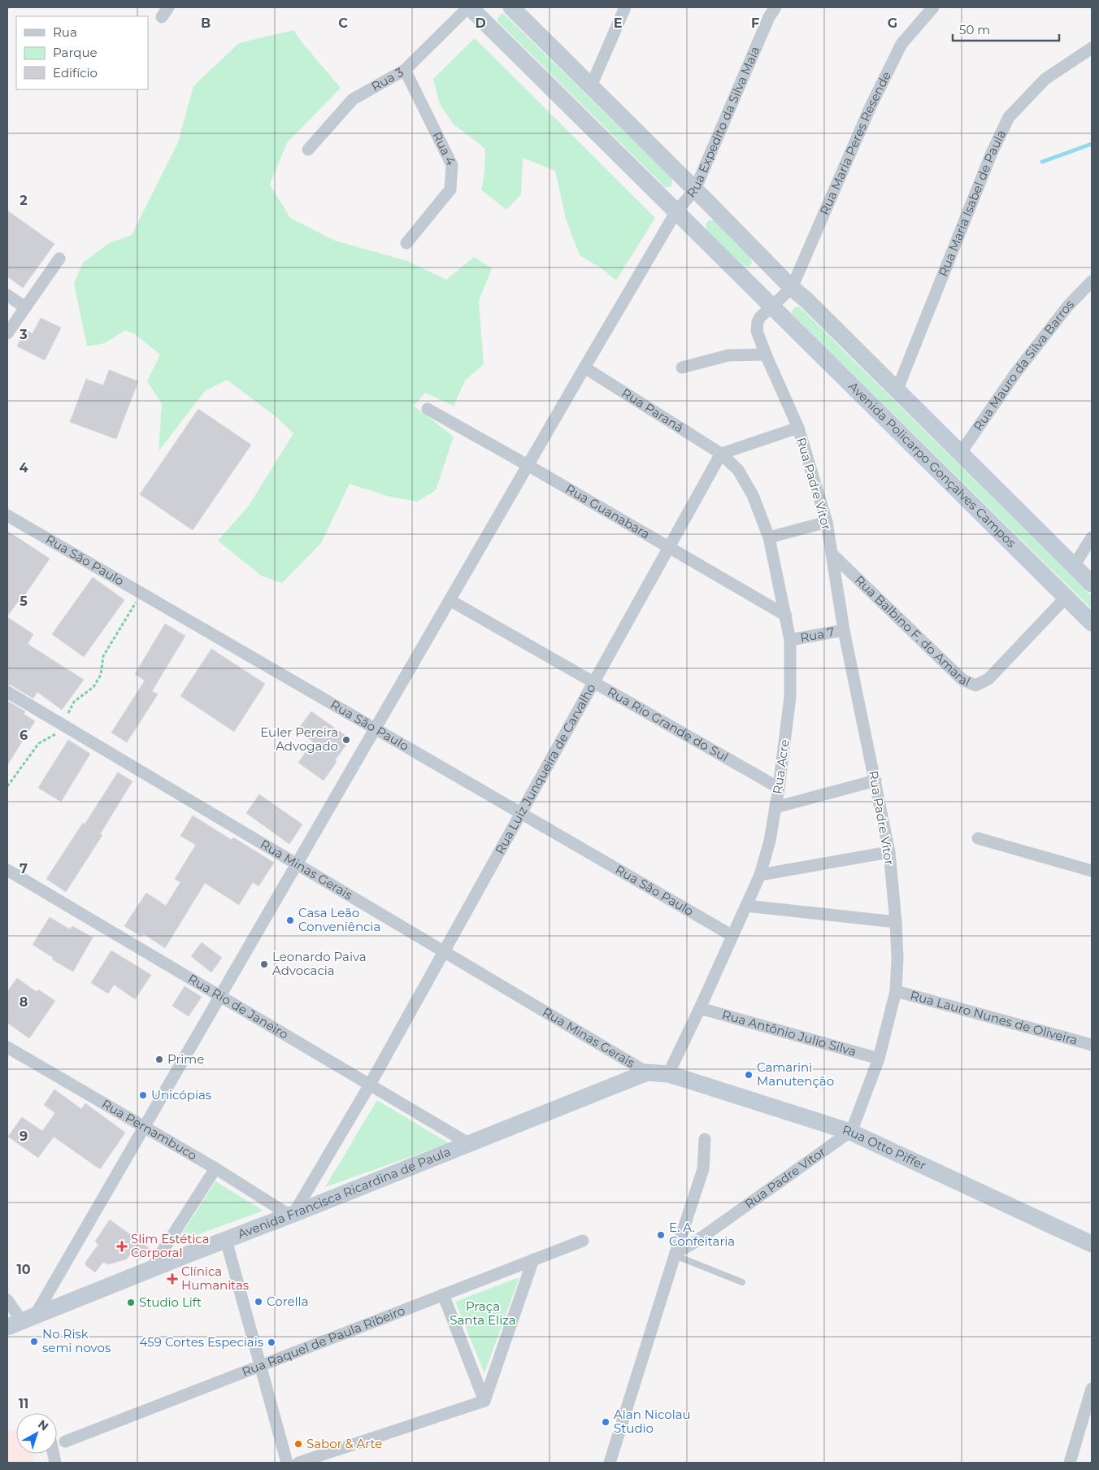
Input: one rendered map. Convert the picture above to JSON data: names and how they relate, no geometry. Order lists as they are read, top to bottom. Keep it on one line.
{"streets":{"street":["Rua 3","Rua Expedito da Silva Maia","Rua Maria Peres Resende","Rua 4","Rua Maria Isabel de Paula","Rua Mauro da Silva Barros","Rua Paraná","Avenida Policarpo Gonçalves Campos","Rua Padre Vitor","Rua Guanabara","Rua São Paulo","Rua Balbino F. do Amaral","Rua 7","Rua Rio Grande do Sul","Rua Acre","Rua Luiz Junqueira de Carvalho","Rua Minas Gerais","Rua Rio de Janeiro","Rua Lauro Nunes de Oliveira","Rua Antônio Julio Silva","Rua Pernambuco","Rua Otto Piffer","Avenida Francisca Ricardina de Paula","Rua Raquel de Paula Ribeiro"]},"crossings":[["Rua 3","Rua 4"],["Rua 3","Avenida Policarpo Gonçalves Campos"],["Rua Expedito da Silva Maia","Rua Paraná"],["Rua Expedito da Silva Maia","Avenida Policarpo Gonçalves Campos"],["Rua Expedito da Silva Maia","Rua Guanabara"],["Rua Expedito da Silva Maia","Rua São Paulo"],["Rua Expedito da Silva Maia","Rua Rio Grande do Sul"],["Rua Expedito da Silva Maia","Rua Minas Gerais"],["Rua Expedito da Silva Maia","Rua Rio de Janeiro"],["Rua Expedito da Silva Maia","Rua Pernambuco"],["Rua Expedito da Silva Maia","Avenida Francisca Ricardina de Paula"],["Rua Paraná","Rua Acre"],["Rua Paraná","Rua Luiz Junqueira de Carvalho"],["Avenida Policarpo Gonçalves Campos","Rua Padre Vitor"],["Avenida Policarpo Gonçalves Campos","Rua Balbino F. do Amaral"],["Rua Padre Vitor","Rua Balbino F. do Amaral"],["Rua Padre Vitor","Rua 7"],["Rua Padre Vitor","Rua Lauro Nunes de Oliveira"],["Rua Padre Vitor","Rua Antônio Julio Silva"],["Rua Padre Vitor","Rua Otto Piffer"],["Rua Guanabara","Rua Acre"],["Rua Guanabara","Rua Luiz Junqueira de Carvalho"],["Rua São Paulo","Rua Acre"],["Rua São Paulo","Rua Luiz Junqueira de Carvalho"],["Rua 7","Rua Acre"],["Rua Rio Grande do Sul","Rua Acre"],["Rua Rio Grande do Sul","Rua Luiz Junqueira de Carvalho"],["Rua Acre","Rua Luiz Junqueira de Carvalho"],["Rua Acre","Rua Antônio Julio Silva"],["Rua Acre","Rua Otto Piffer"],["Rua Acre","Avenida Francisca Ricardina de Paula"],["Rua Luiz Junqueira de Carvalho","Rua Minas Gerais"],["Rua Luiz Junqueira de Carvalho","Rua Rio de Janeiro"],["Rua Luiz Junqueira de Carvalho","Rua Pernambuco"],["Rua Luiz Junqueira de Carvalho","Avenida Francisca Ricardina de Paula"],["Rua Minas Gerais","Avenida Francisca Ricardina de Paula"],["Rua Rio de Janeiro","Avenida Francisca Ricardina de Paula"],["Rua Pernambuco","Avenida Francisca Ricardina de Paula"],["Rua Otto Piffer","Avenida Francisca Ricardina de Paula"]],"parks":["Praça Santa Eliza"],"places":{"other":["Euler Pereira Advogado","Casa Leão Conveniência","Leonardo Paiva Advocacia","Prime","Camarini Manutenção","Unicópias","E. A. Confeitaria","Corella","Studio Lift","No Risk semi novos","459 Cortes Especiais","Alan Nicolau Studio","Sabor & Arte"],"health":["Slim Estética Corporal","Clínica Humanitas"]},"legend":["Rua","Parque","Edifício"],"scale_bar":"50 m","north":"top right","grid":{"columns":["B","C","D","E","F","G"],"rows":["2","3","4","5","6","7","8","9","10","11"]}}
